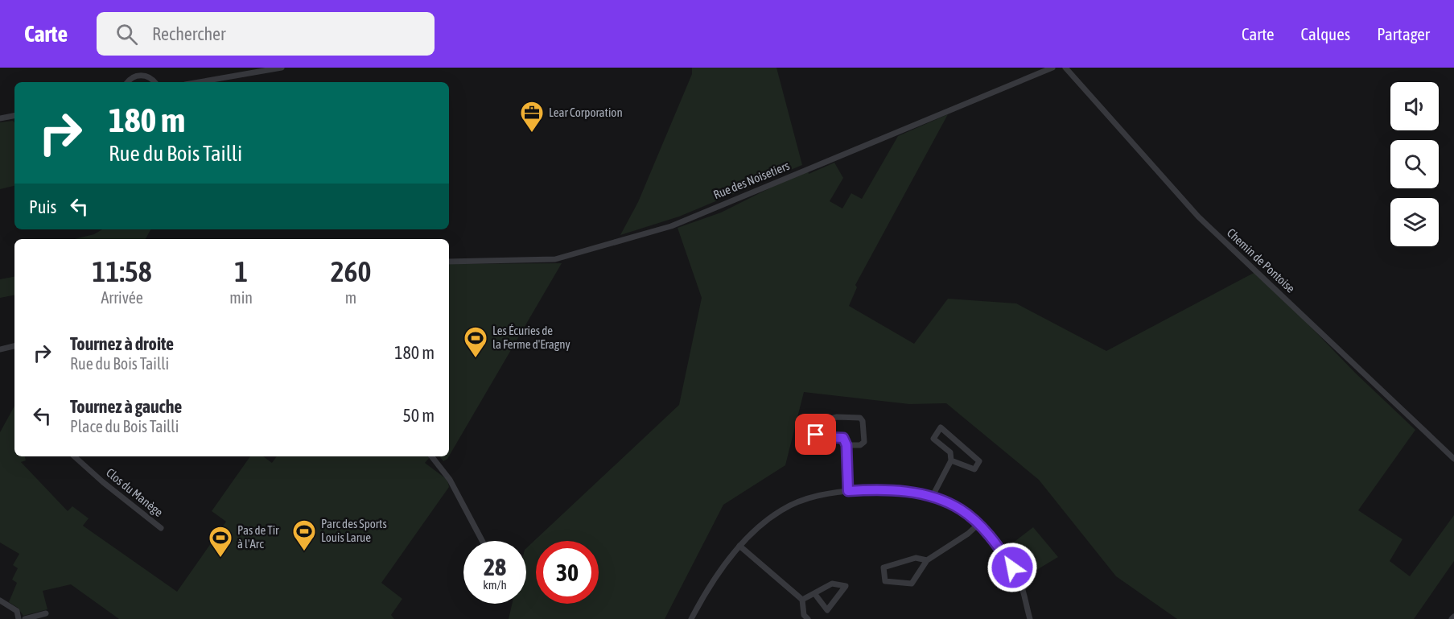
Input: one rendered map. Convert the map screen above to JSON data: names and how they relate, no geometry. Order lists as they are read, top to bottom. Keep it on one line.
{"streets":{"street":["Rue des Noisetiers","Chemin de Pontoise","Clos du Manège"]},"places":{"office":["Lear Corporation"],"sports":["Les Écuries de la Ferme d'Eragny","Parc des Sports Louis Larue","Pas de Tir à l'Arc"]},"page":{"header":"Carte","search":"Rechercher","nav":["Carte","Calques","Partager"],"turn":["180 m","Rue du Bois Tailli"],"then":"Puis","eta":["11:58","Arrivée","1","min","260","m"],"list":[{"name":"Tournez à droite","note":"Rue du Bois Tailli","value":"180 m"},{"name":"Tournez à gauche","note":"Place du Bois Tailli","value":"50 m"}],"speed":"28 km/h","limit":"30"}}
